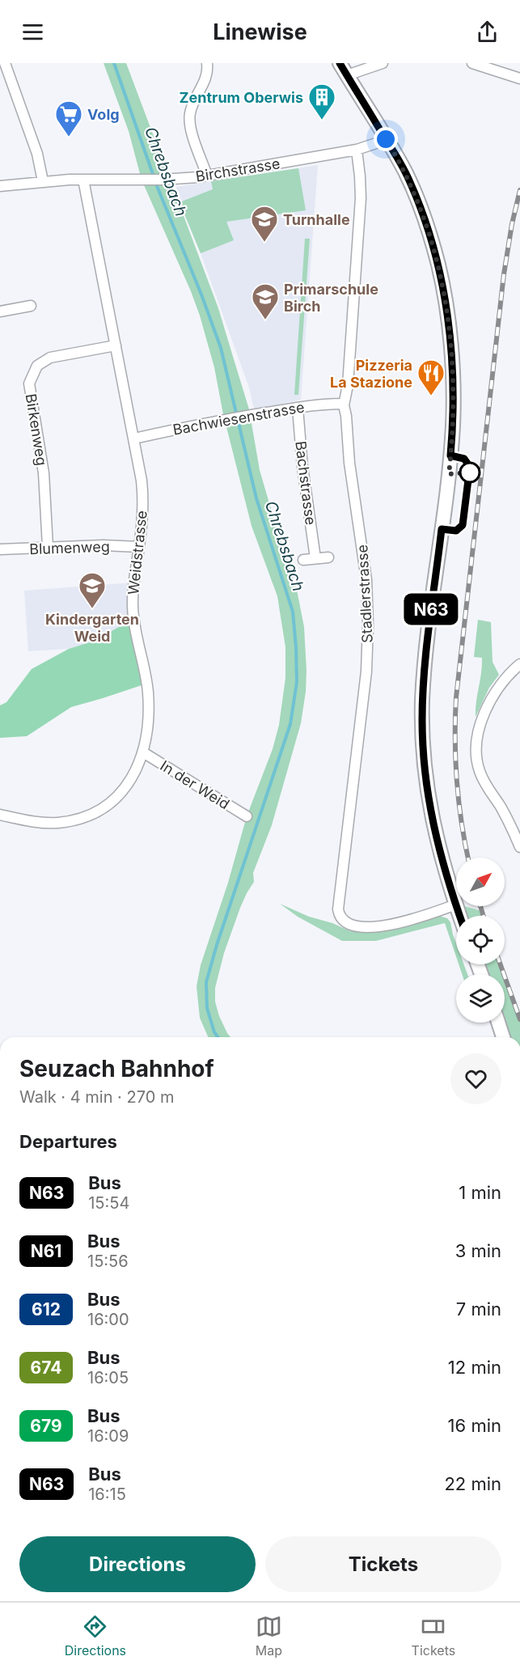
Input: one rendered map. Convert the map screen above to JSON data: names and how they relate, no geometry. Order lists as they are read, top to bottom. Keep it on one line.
{"streets":{"street":["Birchstrasse","Bachwiesenstrasse","Birkenweg","Bachstrasse","Blumenweg","Weidstrasse","Stadlerstrasse","In der Weid"]},"crossings":[["Birchstrasse","Weidstrasse"],["Birchstrasse","Stadlerstrasse"],["Bachwiesenstrasse","Bachstrasse"],["Bachwiesenstrasse","Weidstrasse"],["Bachwiesenstrasse","Stadlerstrasse"],["Birkenweg","Blumenweg"],["Birkenweg","Weidstrasse"],["Blumenweg","Weidstrasse"],["Weidstrasse","In der Weid"]],"water":["Chrebsbach"],"places":{"building":["Zentrum Oberwis"],"supermarket":["Volg"],"school or university":["Turnhalle","Primarschule Birch","Kindergarten Weid"],"restaurant":["Pizzeria La Stazione"]},"lines":["bus line N63"],"north":"top right","page":{"header":"Linewise","on_map":"N63","heading":[["Seuzach Bahnhof","Walk · 4 min · 270 m"],"Departures"],"list":[{"mark":"N63","name":"Bus","note":"15:54","value":"1 min"},{"mark":"N61","name":"Bus","note":"15:56","value":"3 min"},{"mark":"612","name":"Bus","note":"16:00","value":"7 min"},{"mark":"674","name":"Bus","note":"16:05","value":"12 min"},{"mark":"679","name":"Bus","note":"16:09","value":"16 min"},{"mark":"N63","name":"Bus","note":"16:15","value":"22 min"}],"buttons":["Directions","Tickets"],"tabs":["Directions","Map","Tickets"]}}
